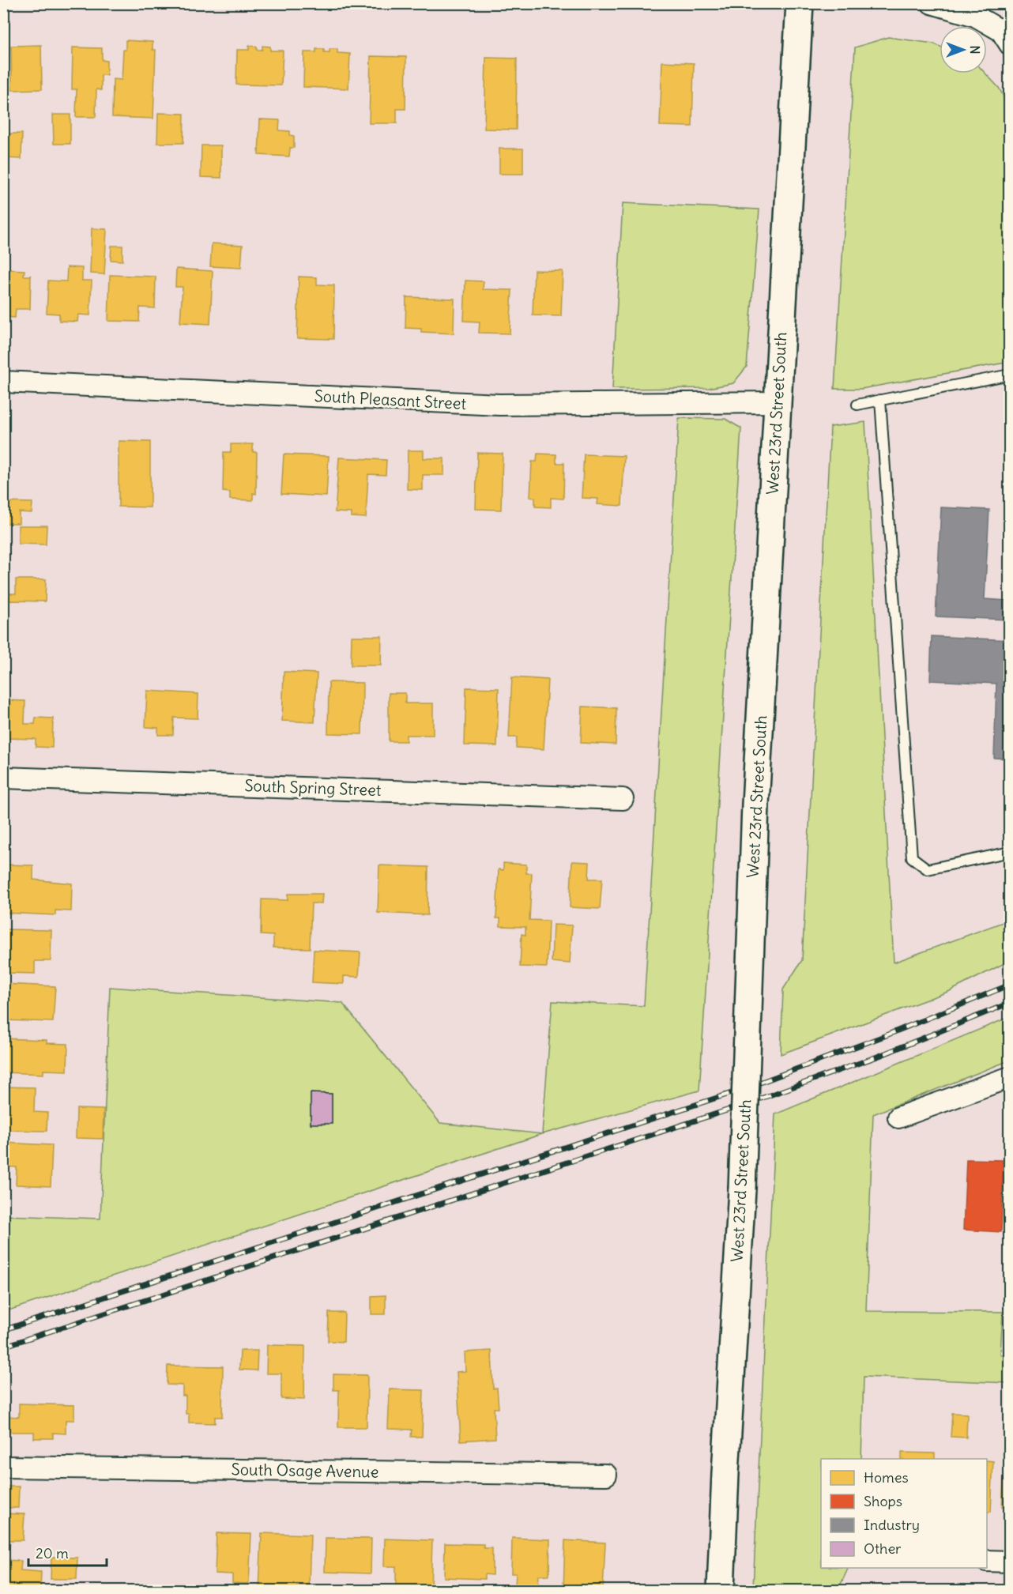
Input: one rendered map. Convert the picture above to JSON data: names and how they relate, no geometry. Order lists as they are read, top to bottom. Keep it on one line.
{"streets":{"main road":["West 23rd Street South"],"street":["South Pleasant Street","South Spring Street","South Osage Avenue"]},"crossings":[["South Pleasant Street","West 23rd Street South"]],"legend":["Homes","Shops","Industry","Other"],"scale_bar":"20 m","north":"right"}
